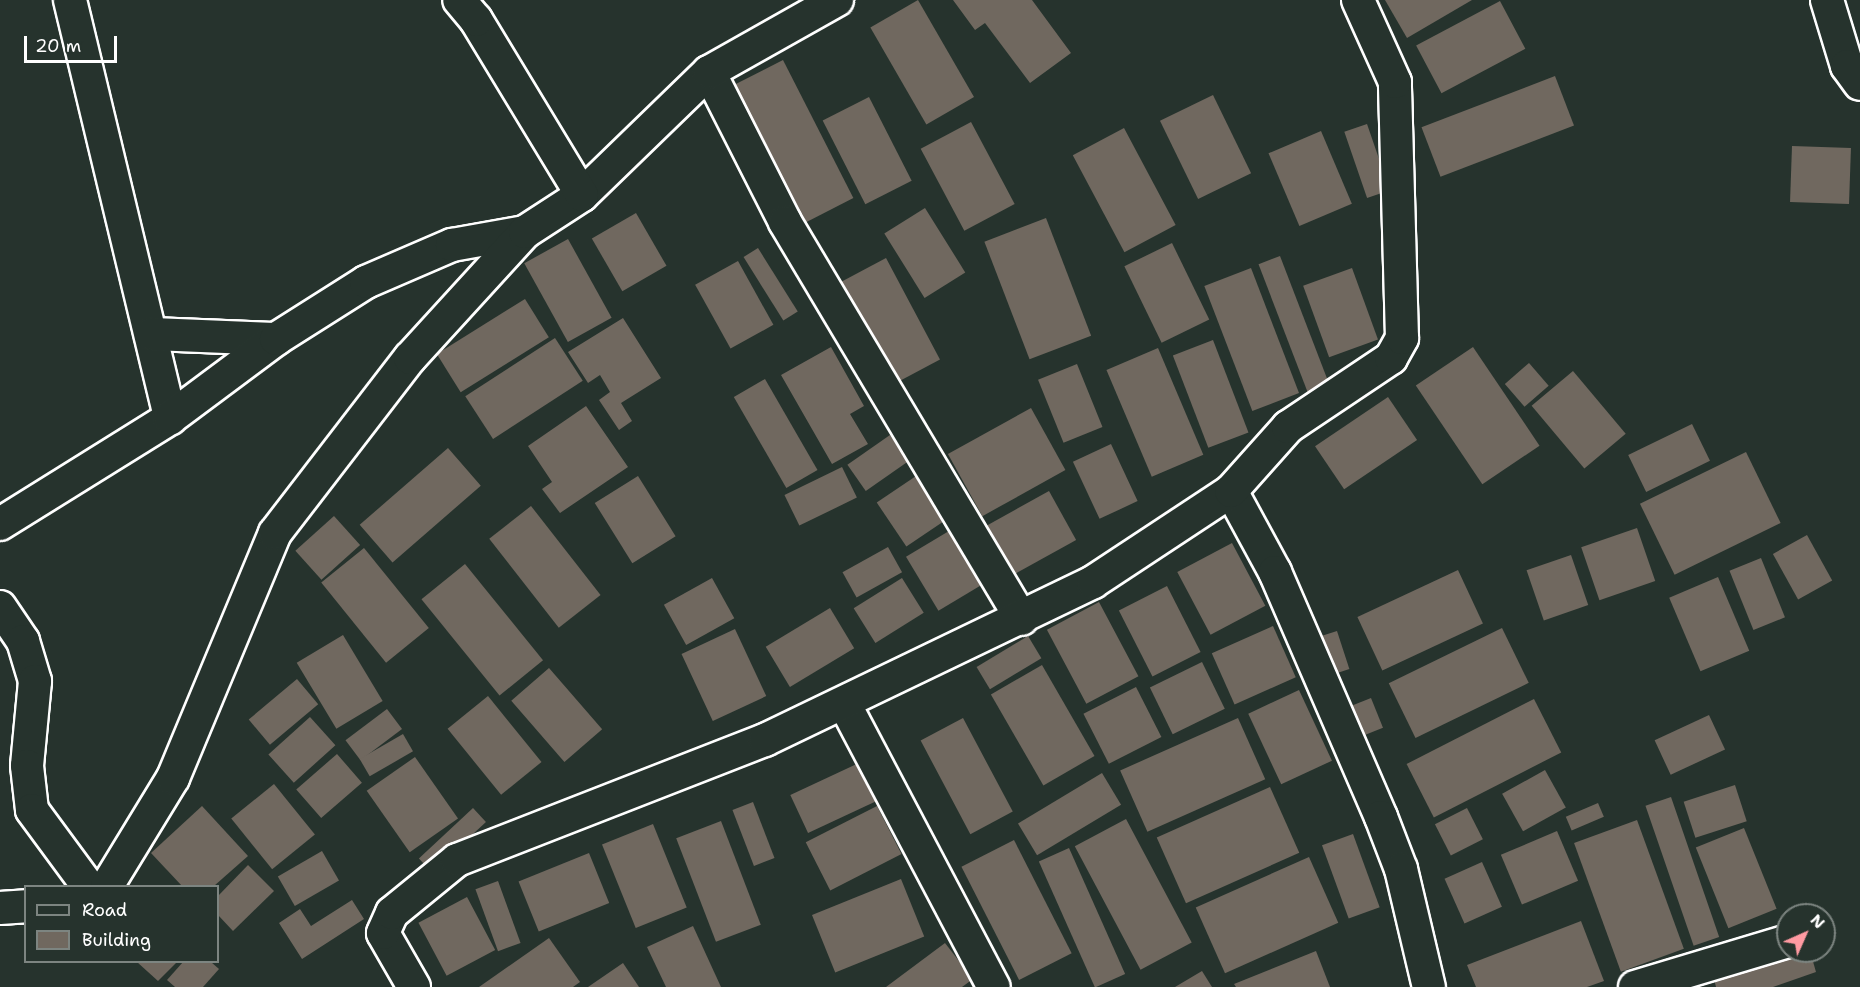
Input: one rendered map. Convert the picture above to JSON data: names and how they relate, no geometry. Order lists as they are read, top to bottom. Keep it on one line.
{"legend":["Road","Building"],"scale_bar":"20 m","north":"top right"}
